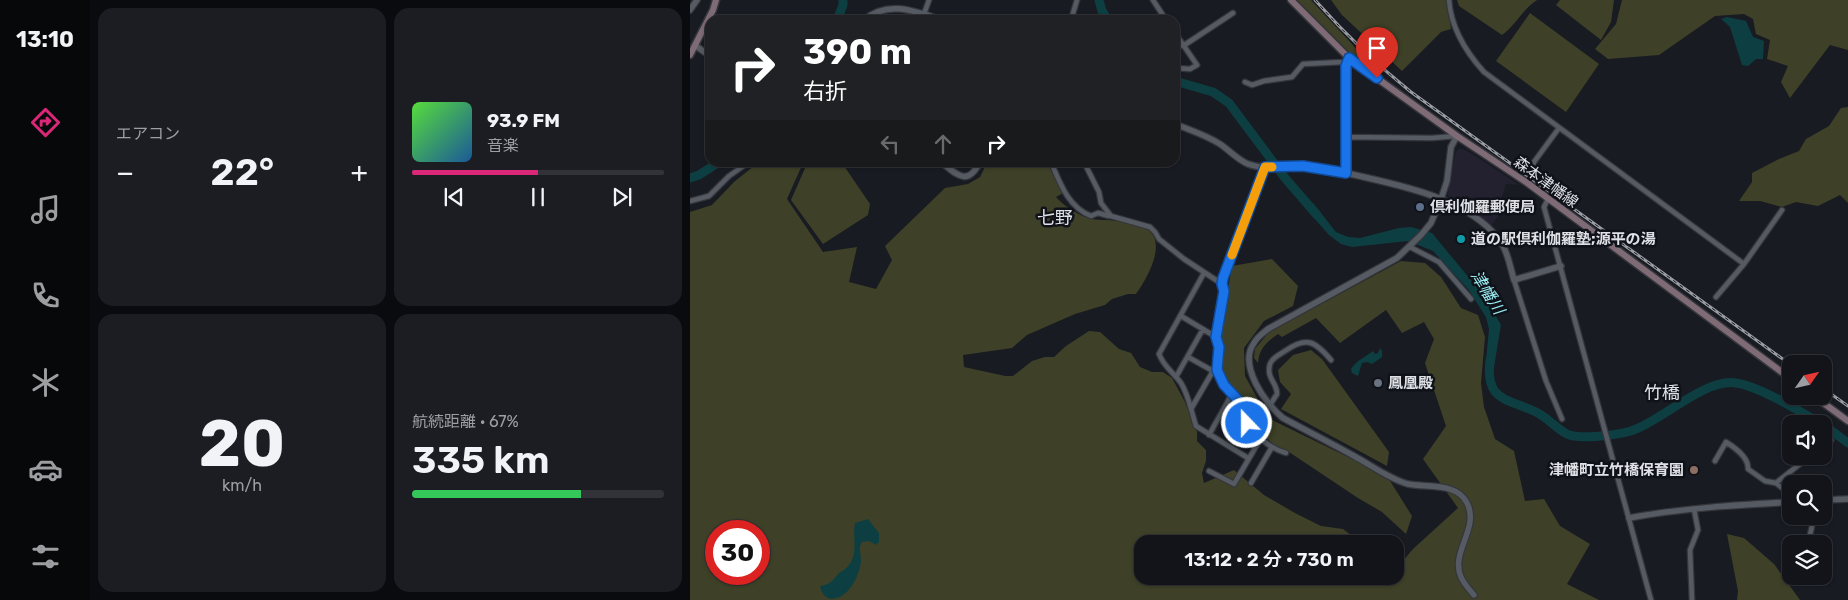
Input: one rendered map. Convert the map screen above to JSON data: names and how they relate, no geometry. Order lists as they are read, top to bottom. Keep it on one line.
{"streets":{"main road":["森本津幡線"]},"districts":["七野","竹橋"],"water":["津幡川"],"places":["倶利伽羅郵便局","道の駅倶利伽羅塾;源平の湯","鳳凰殿","津幡町立竹橋保育園"],"north":"top right","page":{"tabs":"13:10","tile":["エアコン",["20","km/h"],["航続距離 · 67%","335 km"]],"turn":["390 m","右折"],"song":["93.9 FM","音楽"],"heat":["−","22°","+"],"limit":"30","trip":"13:12 · 2 分 · 730 m"}}
